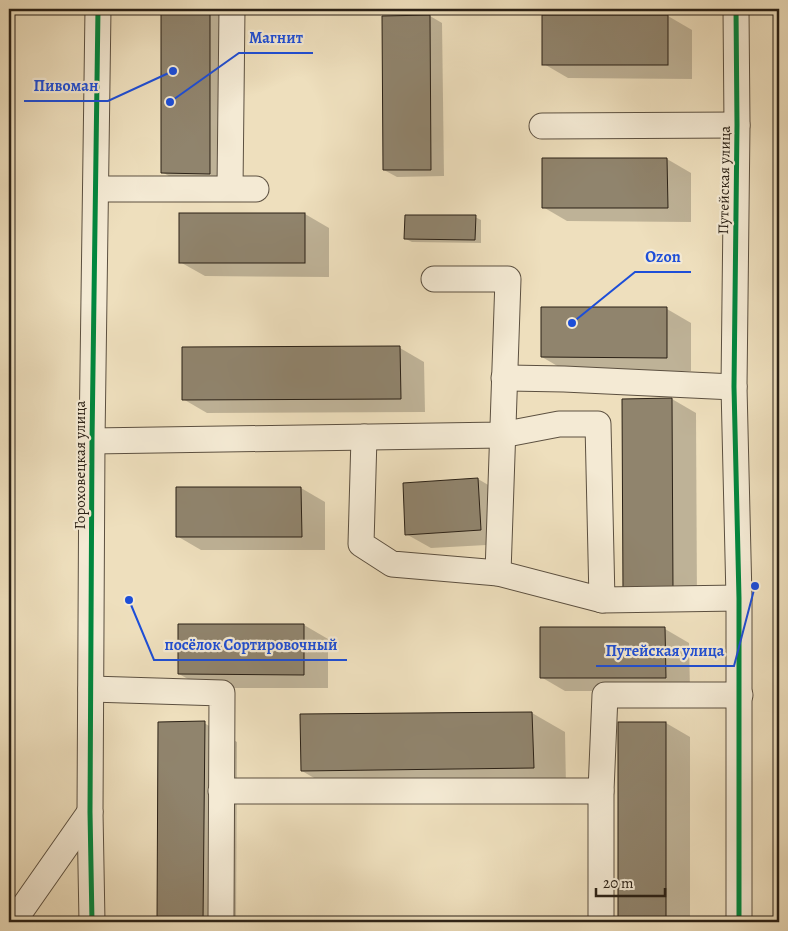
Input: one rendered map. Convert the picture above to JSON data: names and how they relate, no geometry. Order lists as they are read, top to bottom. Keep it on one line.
{"streets":{"street":["Путейская улица","Гороховецкая улица"]},"places":["Пивоман","Магнит","Ozon","Путейская улица","посёлок Сортировочный"],"scale_bar":"20 m"}
